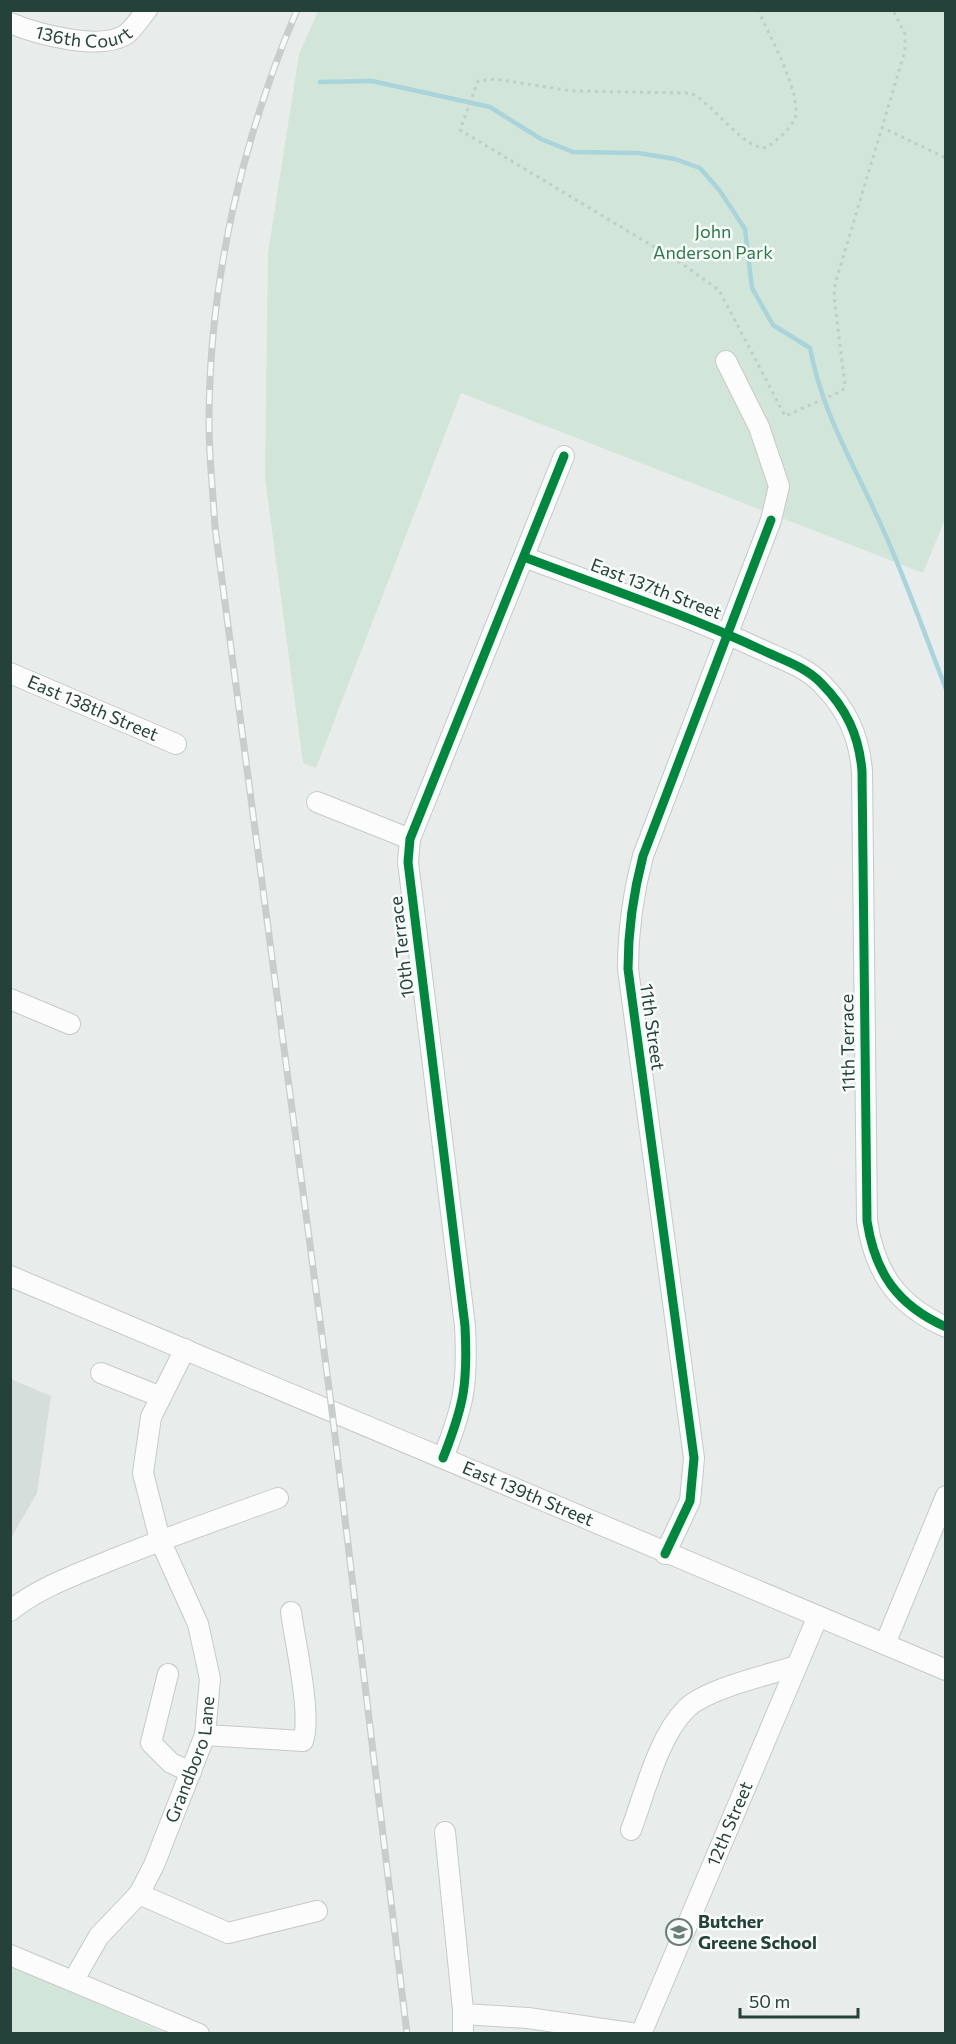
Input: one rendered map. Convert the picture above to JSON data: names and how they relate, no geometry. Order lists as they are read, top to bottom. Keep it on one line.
{"streets":{"street":["136th Court","East 137th Street","East 138th Street","10th Terrace","11th Street","11th Terrace","East 139th Street","Grandboro Lane","12th Street"]},"crossings":[["East 137th Street","10th Terrace"],["East 137th Street","11th Street"],["East 137th Street","11th Terrace"],["10th Terrace","East 139th Street"],["11th Street","East 139th Street"],["East 139th Street","Grandboro Lane"],["East 139th Street","12th Street"]],"parks":["John Anderson Park"],"places":{"school or university":["Butcher Greene School"]},"scale_bar":"50 m"}
